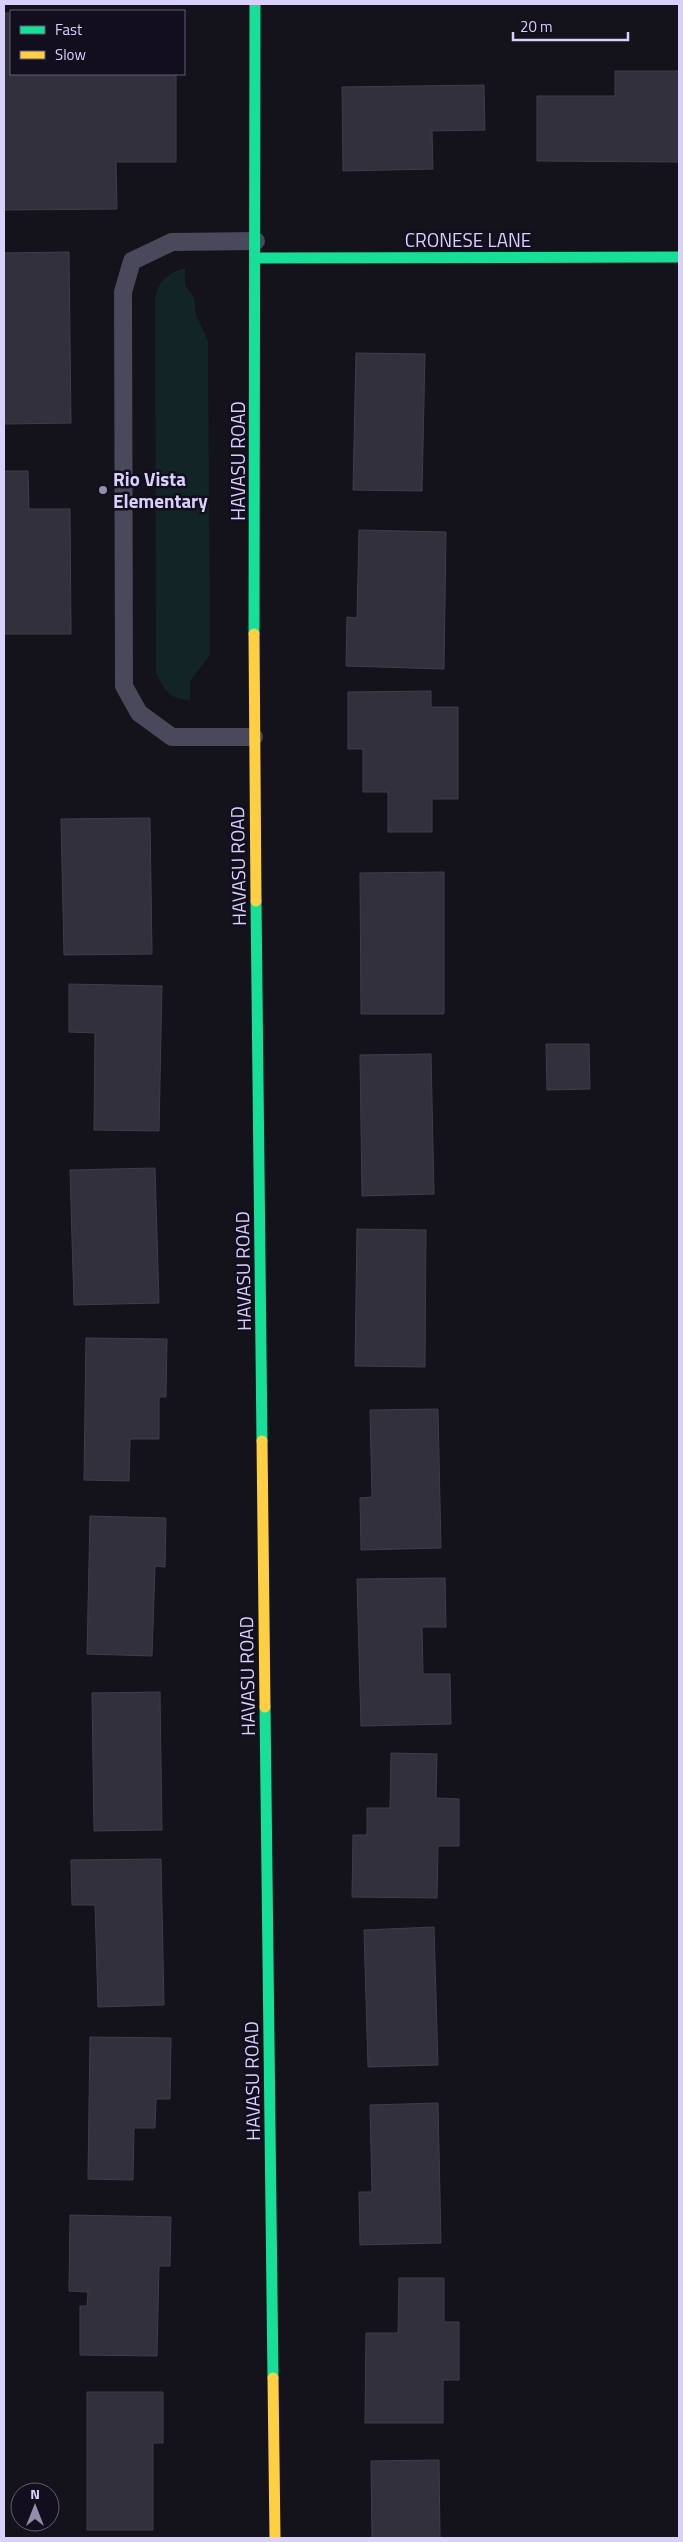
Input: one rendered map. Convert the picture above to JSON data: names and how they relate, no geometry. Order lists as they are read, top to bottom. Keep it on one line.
{"streets":{"street":["CRONESE LANE","HAVASU ROAD"]},"crossings":[["CRONESE LANE","HAVASU ROAD"]],"places":["Rio Vista Elementary"],"legend":["Fast","Slow"],"scale_bar":"20 m","north":"top"}
